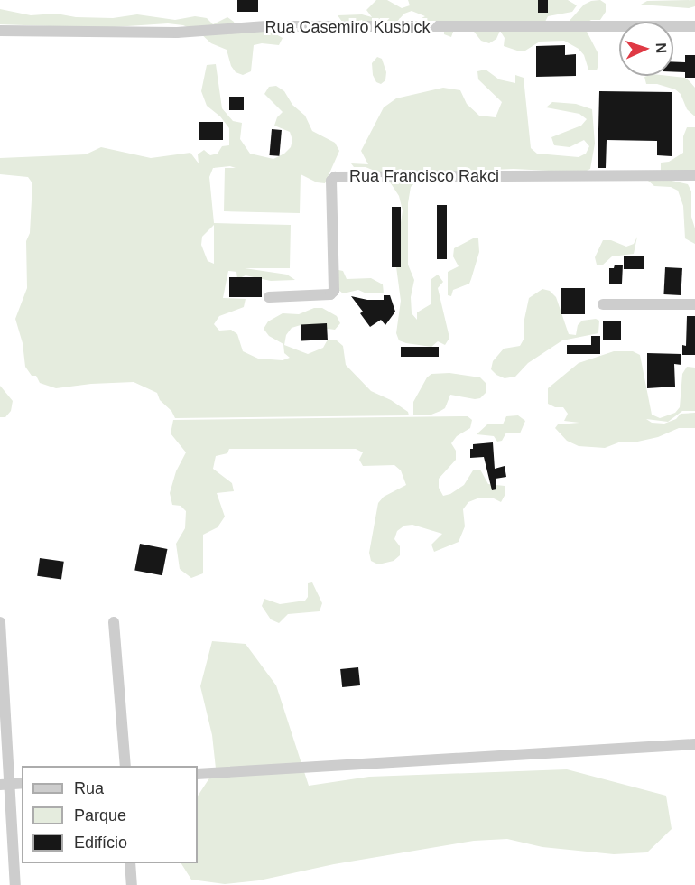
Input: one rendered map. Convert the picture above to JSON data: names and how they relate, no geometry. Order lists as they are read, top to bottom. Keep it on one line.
{"streets":{"street":["Rua Casemiro Kusbick","Rua Francisco Rakci"]},"legend":["Rua","Parque","Edifício"],"north":"right"}
